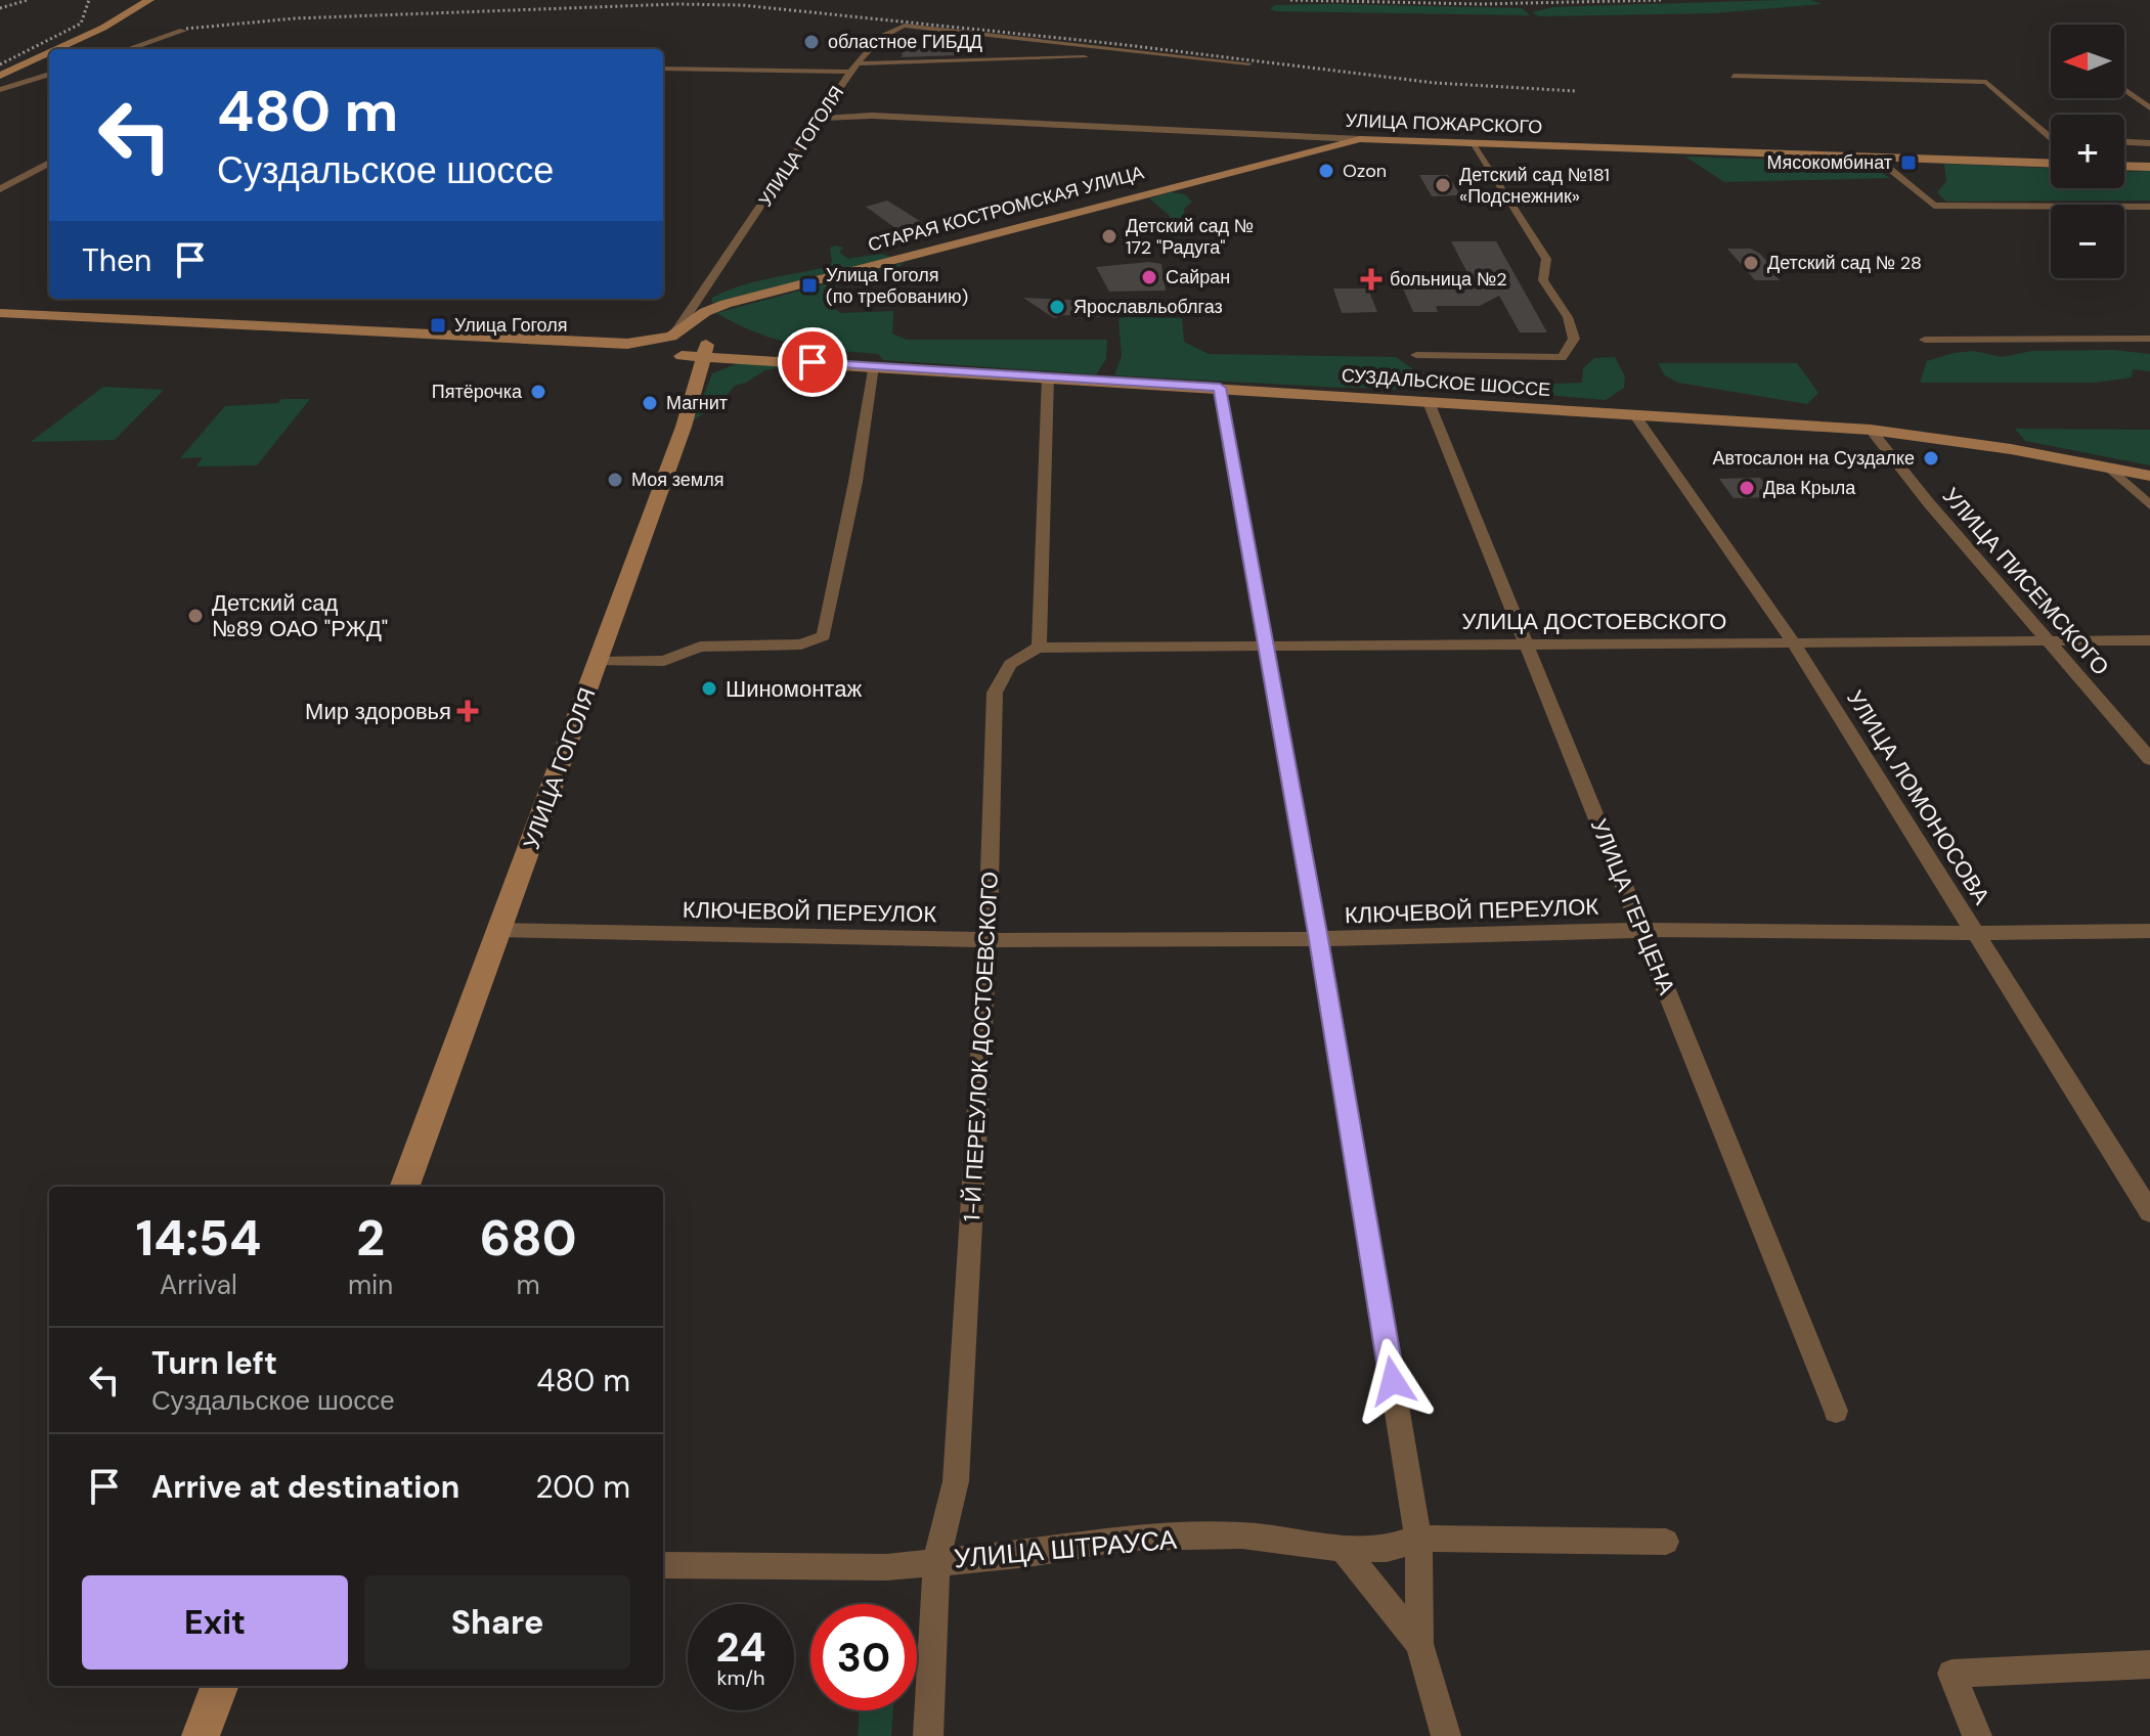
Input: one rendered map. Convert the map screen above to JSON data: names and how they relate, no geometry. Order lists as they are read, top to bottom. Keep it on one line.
{"streets":{"main road":["УЛИЦА ПОЖАРСКОГО","УЛИЦА ГОГОЛЯ","СТАРАЯ КОСТРОМСКАЯ УЛИЦА","СУЗДАЛЬСКОЕ ШОССЕ"],"street":["УЛИЦА ПИСЕМСКОГО","УЛИЦА ДОСТОЕВСКОГО","УЛИЦА ЛОМОНОСОВА","УЛИЦА ГЕРЦЕНА","КЛЮЧЕВОЙ ПЕРЕУЛОК","1-Й ПЕРЕУЛОК ДОСТОЕВСКОГО","УЛИЦА ШТРАУСА"]},"crossings":[["УЛИЦА ПОЖАРСКОГО","УЛИЦА ГОГОЛЯ"],["УЛИЦА ПОЖАРСКОГО","СТАРАЯ КОСТРОМСКАЯ УЛИЦА"],["УЛИЦА ГОГОЛЯ","СТАРАЯ КОСТРОМСКАЯ УЛИЦА"],["УЛИЦА ГОГОЛЯ","СУЗДАЛЬСКОЕ ШОССЕ"],["УЛИЦА ГОГОЛЯ","КЛЮЧЕВОЙ ПЕРЕУЛОК"],["СТАРАЯ КОСТРОМСКАЯ УЛИЦА","СУЗДАЛЬСКОЕ ШОССЕ"],["СУЗДАЛЬСКОЕ ШОССЕ","УЛИЦА ПИСЕМСКОГО"],["СУЗДАЛЬСКОЕ ШОССЕ","УЛИЦА ЛОМОНОСОВА"],["СУЗДАЛЬСКОЕ ШОССЕ","УЛИЦА ГЕРЦЕНА"],["УЛИЦА ПИСЕМСКОГО","УЛИЦА ДОСТОЕВСКОГО"],["УЛИЦА ДОСТОЕВСКОГО","УЛИЦА ЛОМОНОСОВА"],["УЛИЦА ДОСТОЕВСКОГО","УЛИЦА ГЕРЦЕНА"],["УЛИЦА ДОСТОЕВСКОГО","1-Й ПЕРЕУЛОК ДОСТОЕВСКОГО"],["УЛИЦА ЛОМОНОСОВА","КЛЮЧЕВОЙ ПЕРЕУЛОК"],["УЛИЦА ГЕРЦЕНА","КЛЮЧЕВОЙ ПЕРЕУЛОК"],["КЛЮЧЕВОЙ ПЕРЕУЛОК","1-Й ПЕРЕУЛОК ДОСТОЕВСКОГО"],["1-Й ПЕРЕУЛОК ДОСТОЕВСКОГО","УЛИЦА ШТРАУСА"]],"places":{"other":["областное ГИБДД","Ozon","Детский сад №181 «Подснежник»","Детский сад № 172 \"Радуга\"","Детский сад № 28","Сайран","Ярославльоблгаз","Пятёрочка","Магнит","Автосалон на Суздалке","Моя земля","Два Крыла","Детский сад №89 ОАО \"РЖД\"","Шиномонтаж"],"transit":["Мясокомбинат","Улица Гоголя (по требованию)","Улица Гоголя"],"health":["больница №2","Мир здоровья"]},"north":"left","page":{"map_buttons":["+","−"],"turn":["480 m","Суздальское шоссе"],"then":"Then","eta":["14:54","Arrival","2","min","680","m"],"list":[{"name":"Turn left","note":"Суздальское шоссе","value":"480 m"},{"name":"Arrive at destination","value":"200 m"}],"buttons":["Exit","Share"],"speed":"24 km/h","limit":"30"}}
